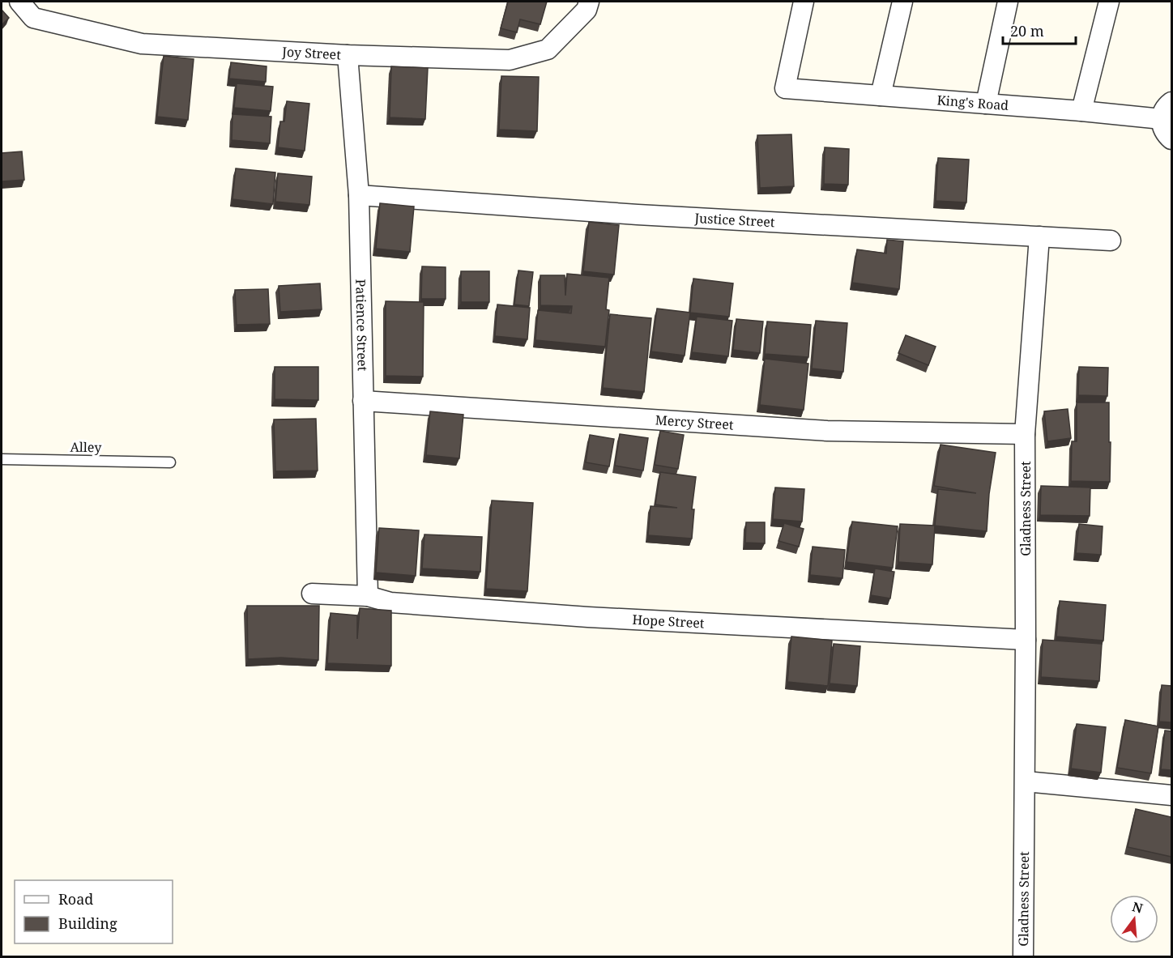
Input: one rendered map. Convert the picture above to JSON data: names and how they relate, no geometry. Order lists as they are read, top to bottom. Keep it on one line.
{"streets":{"street":["Joy Street","King's Road","Justice Street","Patience Street","Mercy Street","Gladness Street","Hope Street"],"lane":["Alley"]},"crossings":[["Joy Street","Patience Street"],["Justice Street","Patience Street"],["Justice Street","Gladness Street"],["Patience Street","Mercy Street"],["Patience Street","Hope Street"],["Mercy Street","Gladness Street"],["Gladness Street","Hope Street"]],"legend":["Road","Building"],"scale_bar":"20 m","north":"top"}
